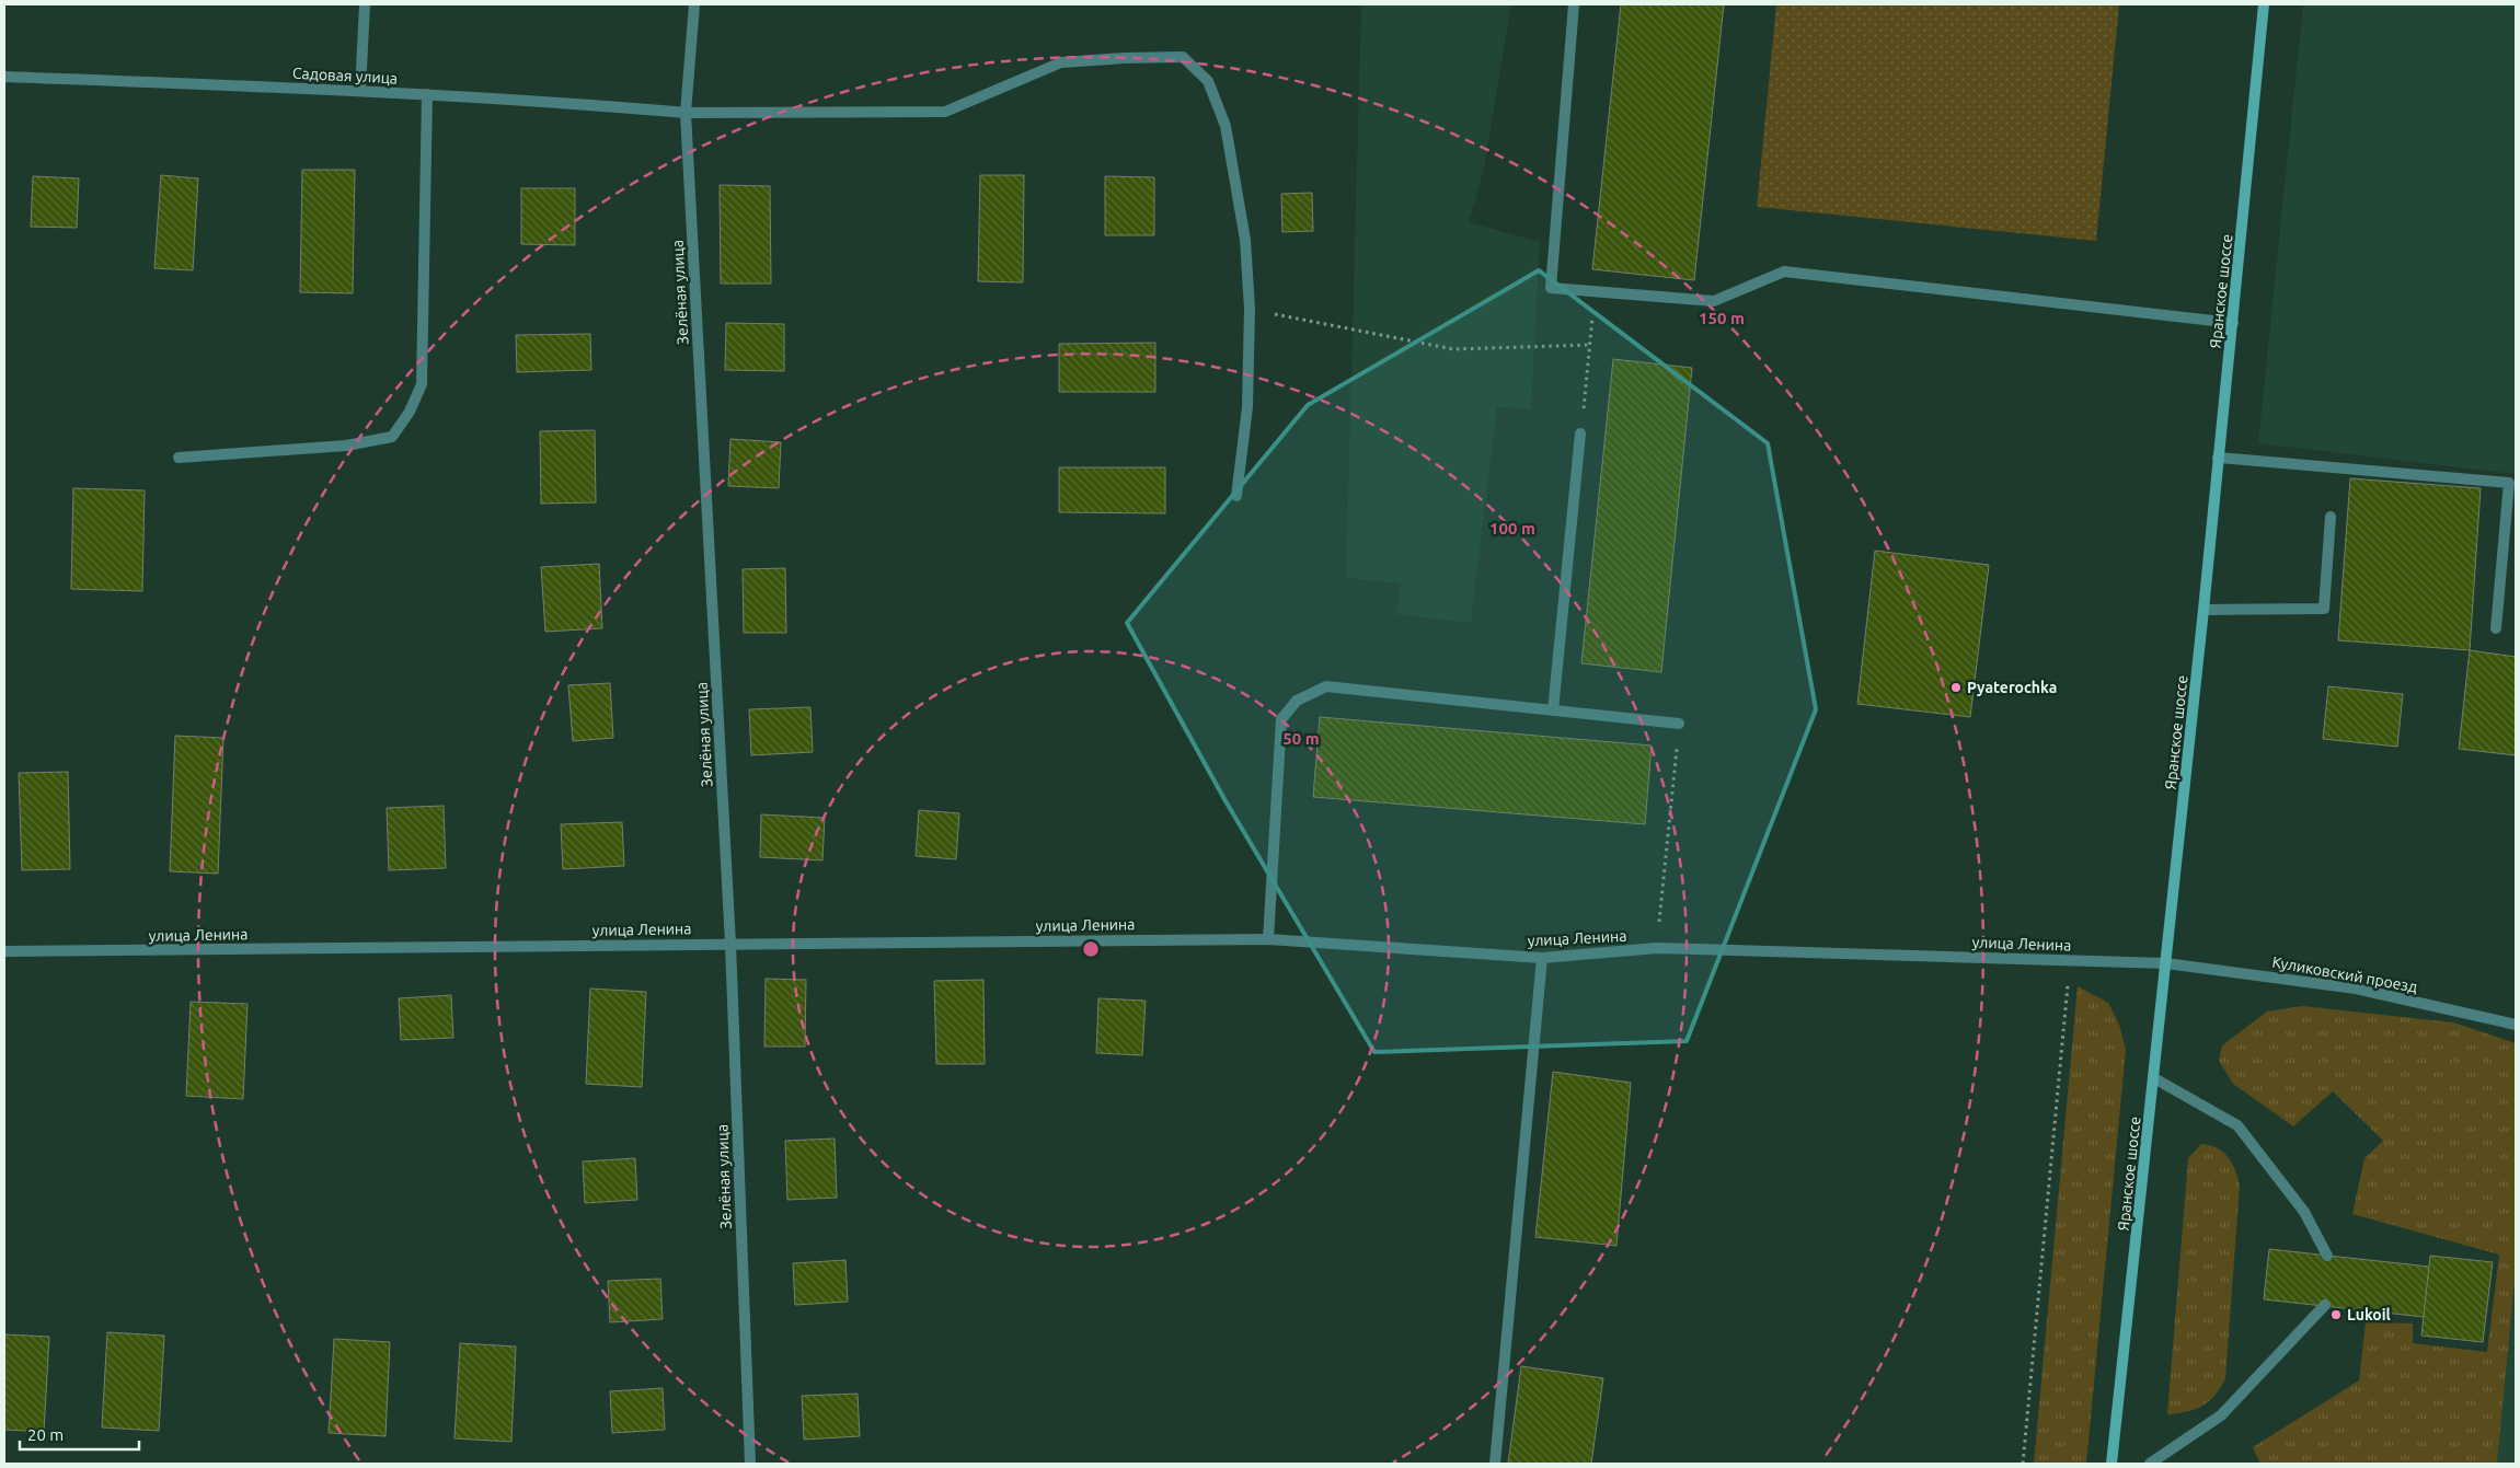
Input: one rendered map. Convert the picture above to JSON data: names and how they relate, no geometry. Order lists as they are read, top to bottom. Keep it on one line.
{"streets":{"main road":["Яранское шоссе"],"street":["Садовая улица","Зелёная улица","улица Ленина","Куликовский проезд"]},"crossings":[["Садовая улица","Зелёная улица"],["Яранское шоссе","улица Ленина"],["Яранское шоссе","Куликовский проезд"],["Зелёная улица","улица Ленина"],["улица Ленина","Куликовский проезд"]],"places":["Pyaterochka","Lukoil"],"scale_bar":"20 m","rings":["150 m","100 m","50 m"]}
